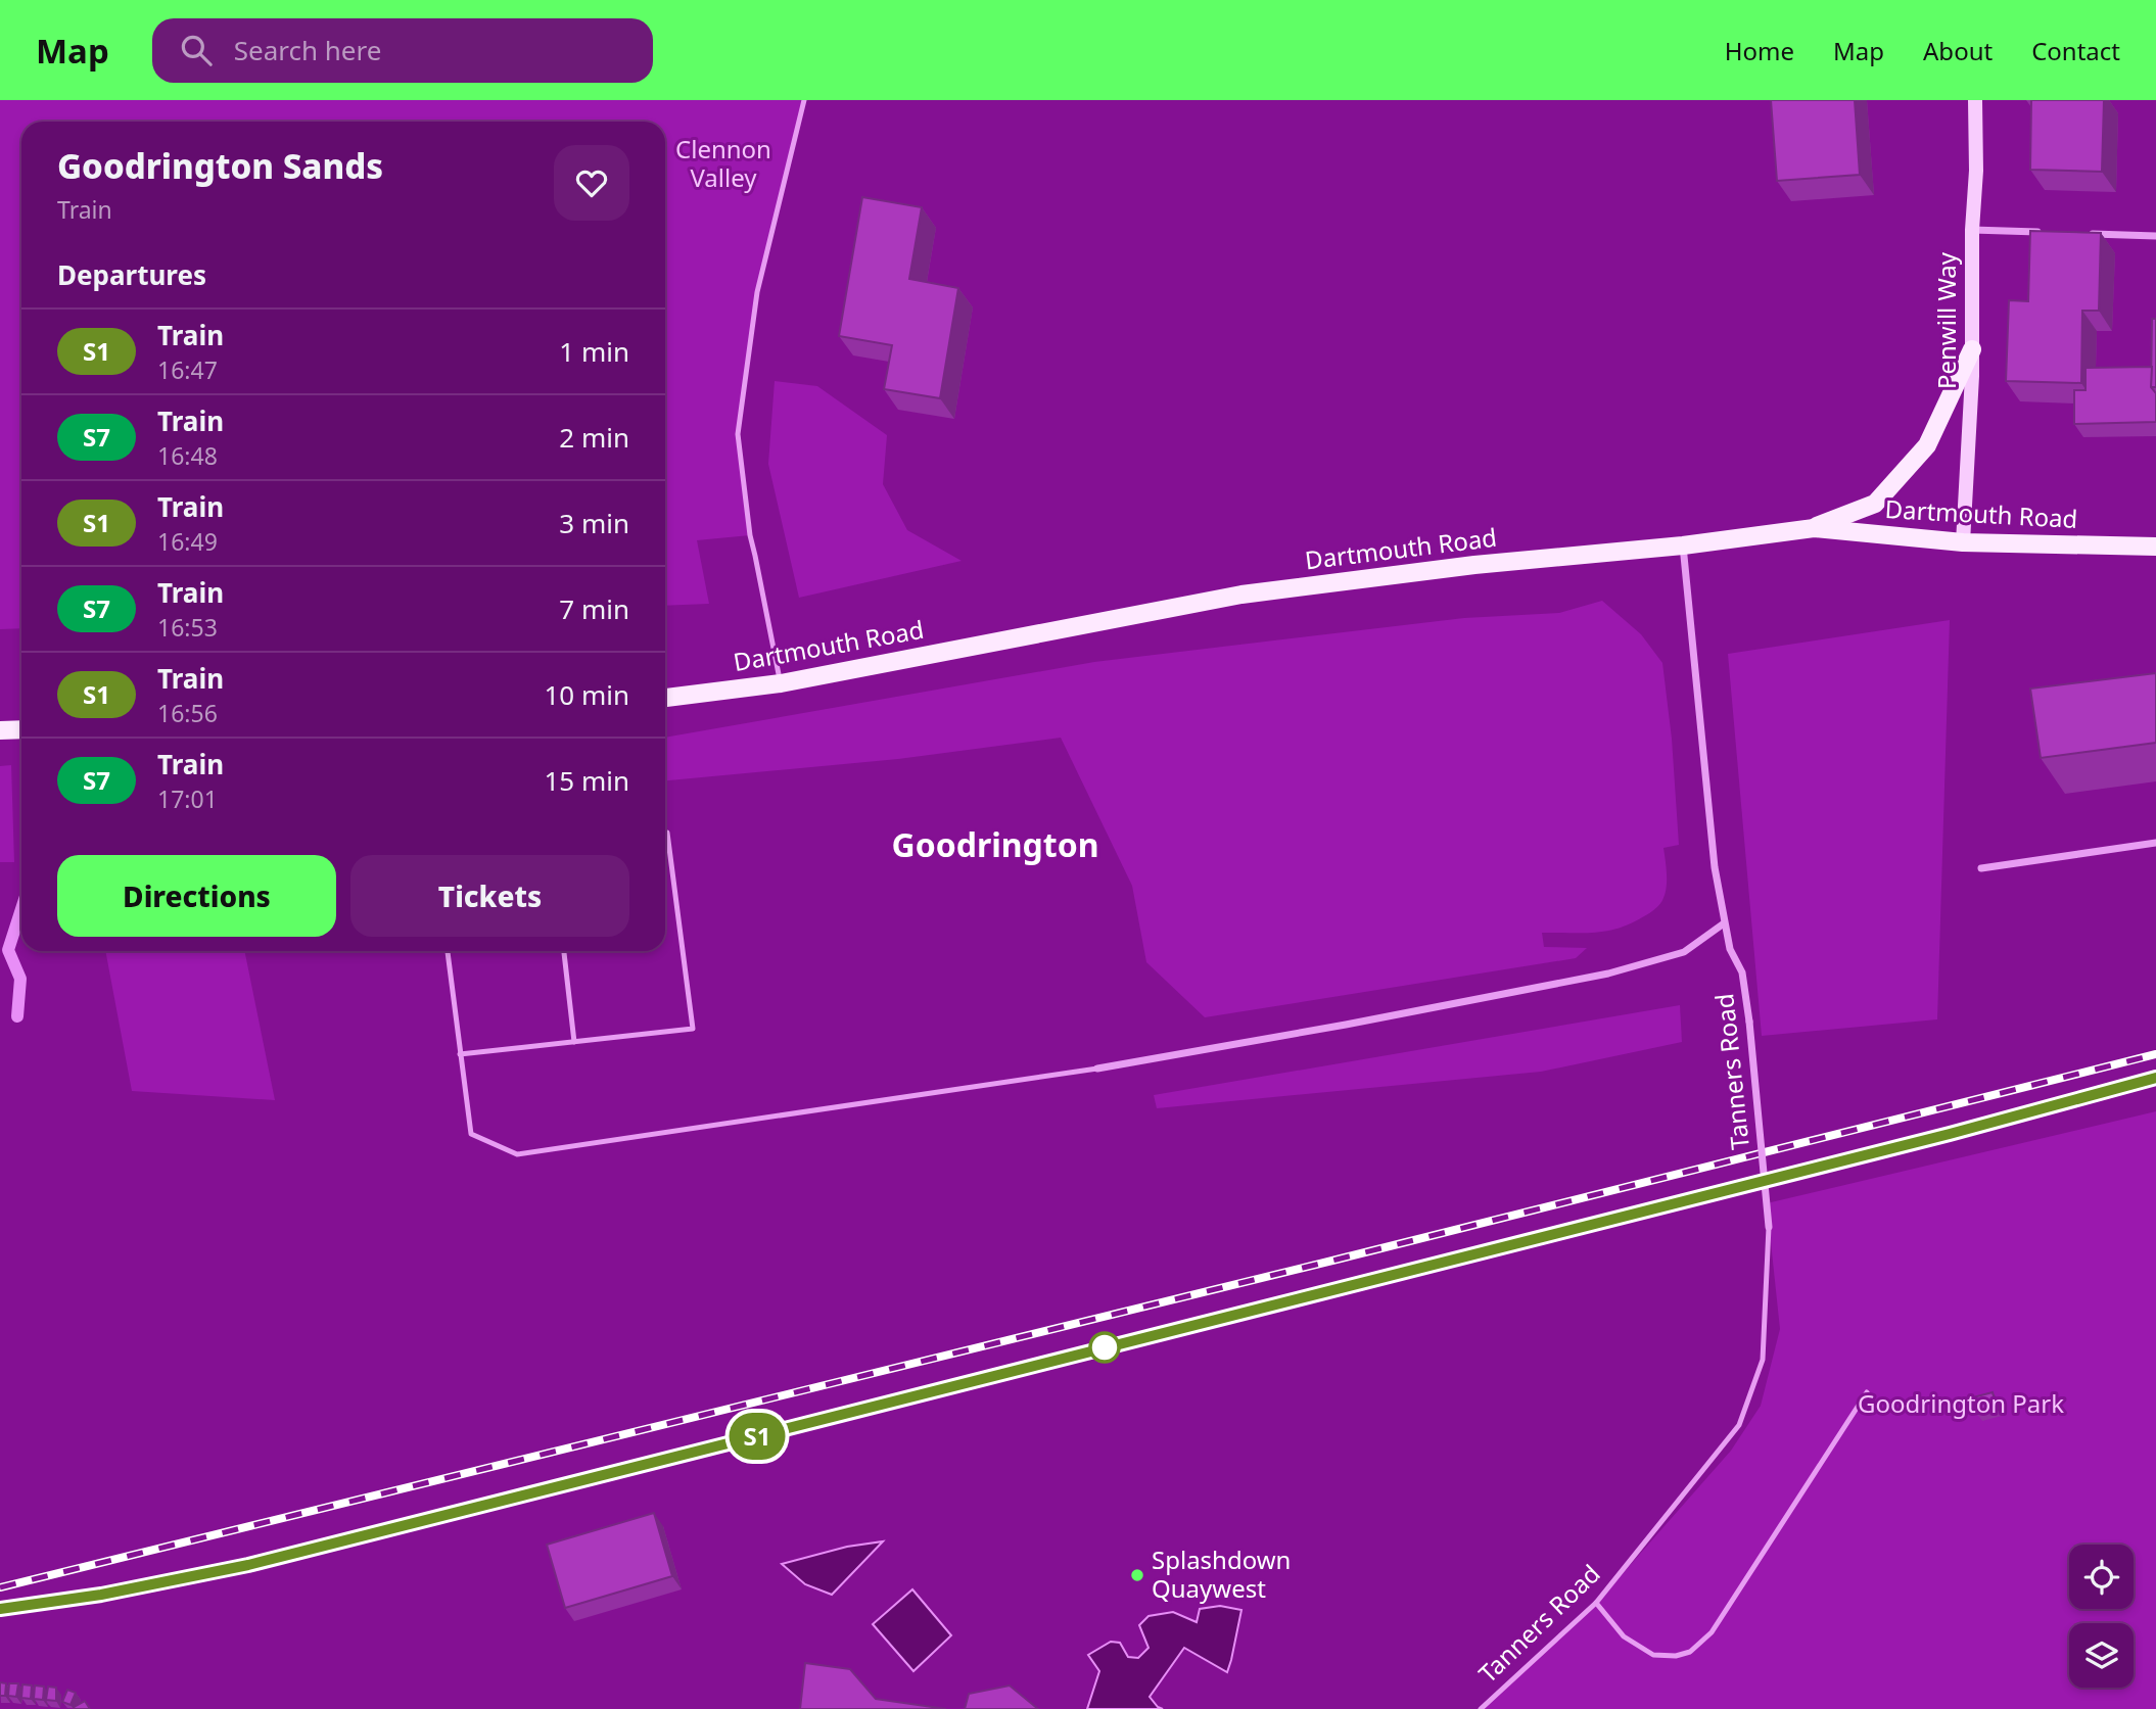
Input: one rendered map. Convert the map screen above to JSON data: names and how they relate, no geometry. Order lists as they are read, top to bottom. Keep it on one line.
{"streets":{"main road":["Dartmouth Road"],"street":["Penwill Way","Tanners Road"]},"crossings":[["Penwill Way","Dartmouth Road"],["Dartmouth Road","Tanners Road"]],"districts":["Goodrington"],"parks":["Clennon Valley","Goodrington Park"],"places":["Splashdown Quaywest"],"page":{"header":"Map","search":"Search here","nav":["Home","Map","About","Contact"],"on_map":"S1","heading":[["Goodrington Sands","Train"],"Departures"],"list":[{"mark":"S1","name":"Train","note":"16:47","value":"1 min"},{"mark":"S7","name":"Train","note":"16:48","value":"2 min"},{"mark":"S1","name":"Train","note":"16:49","value":"3 min"},{"mark":"S7","name":"Train","note":"16:53","value":"7 min"},{"mark":"S1","name":"Train","note":"16:56","value":"10 min"},{"mark":"S7","name":"Train","note":"17:01","value":"15 min"}],"buttons":["Directions","Tickets"]}}
